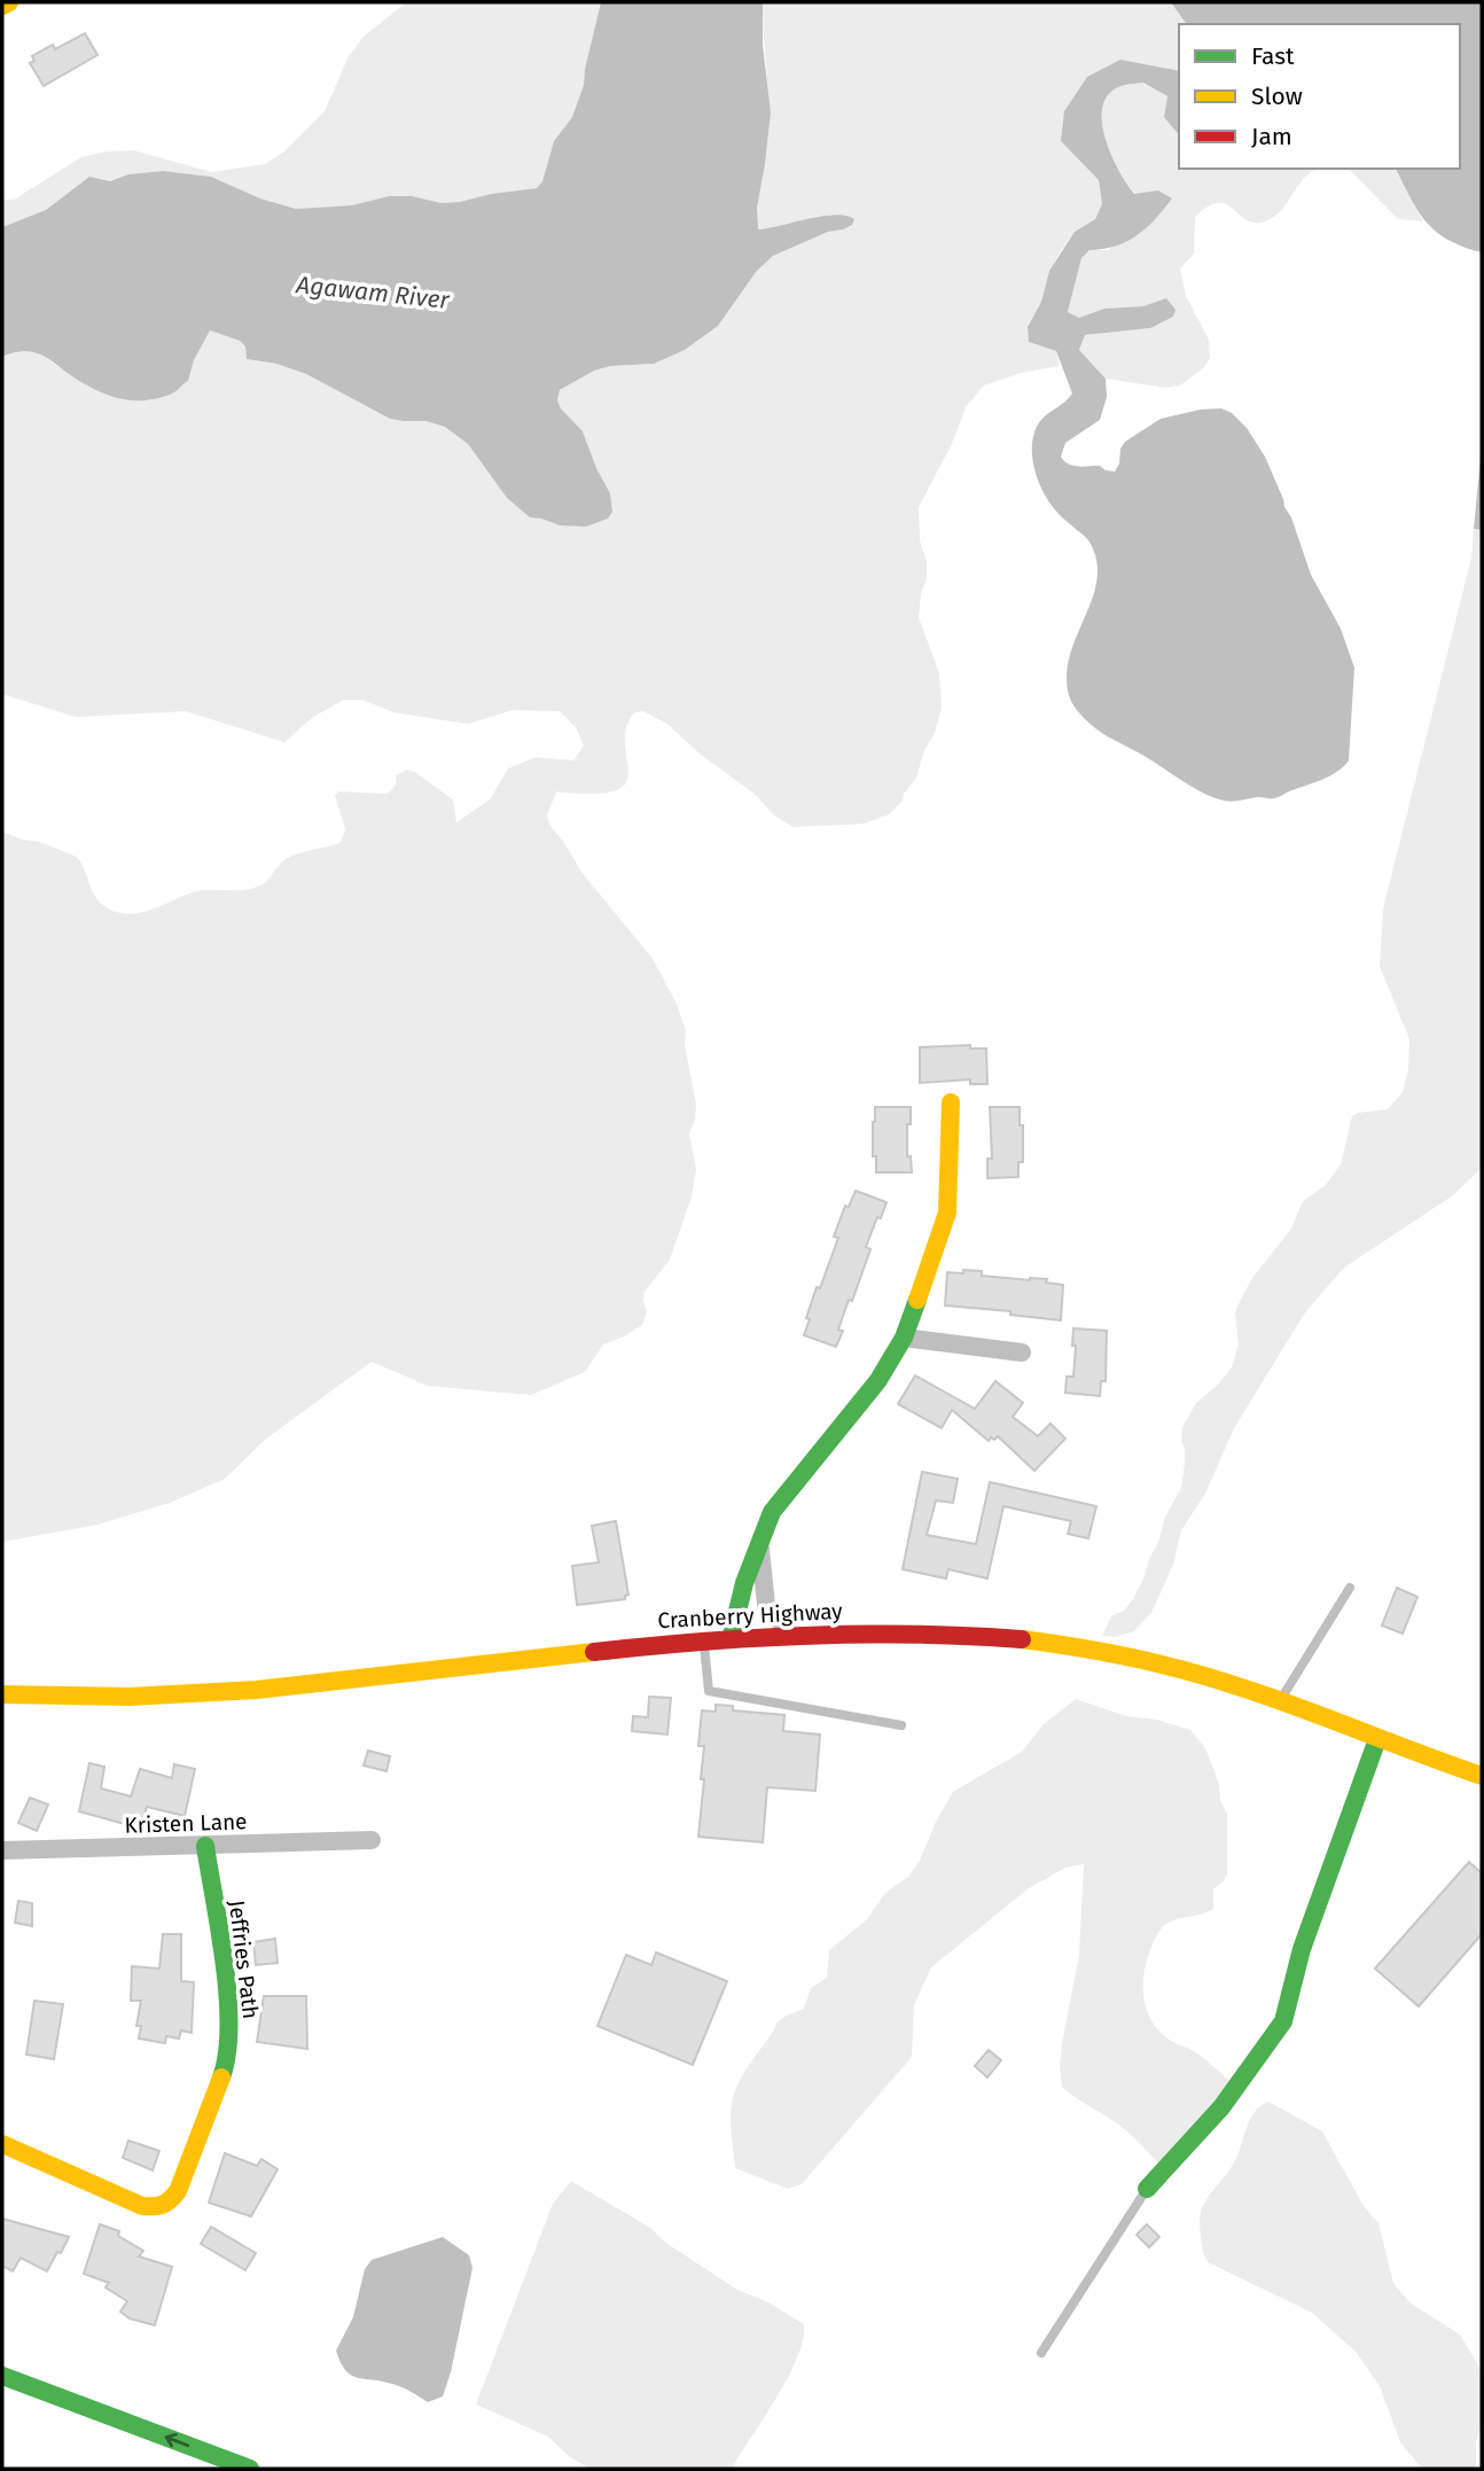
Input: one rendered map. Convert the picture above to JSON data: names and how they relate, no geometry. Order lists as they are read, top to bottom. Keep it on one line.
{"streets":{"main road":["Cranberry Highway","Jeffries Path"],"street":["Kristen Lane"]},"crossings":[["Kristen Lane","Jeffries Path"]],"water":["Agawam River"],"legend":["Fast","Slow","Jam"]}
